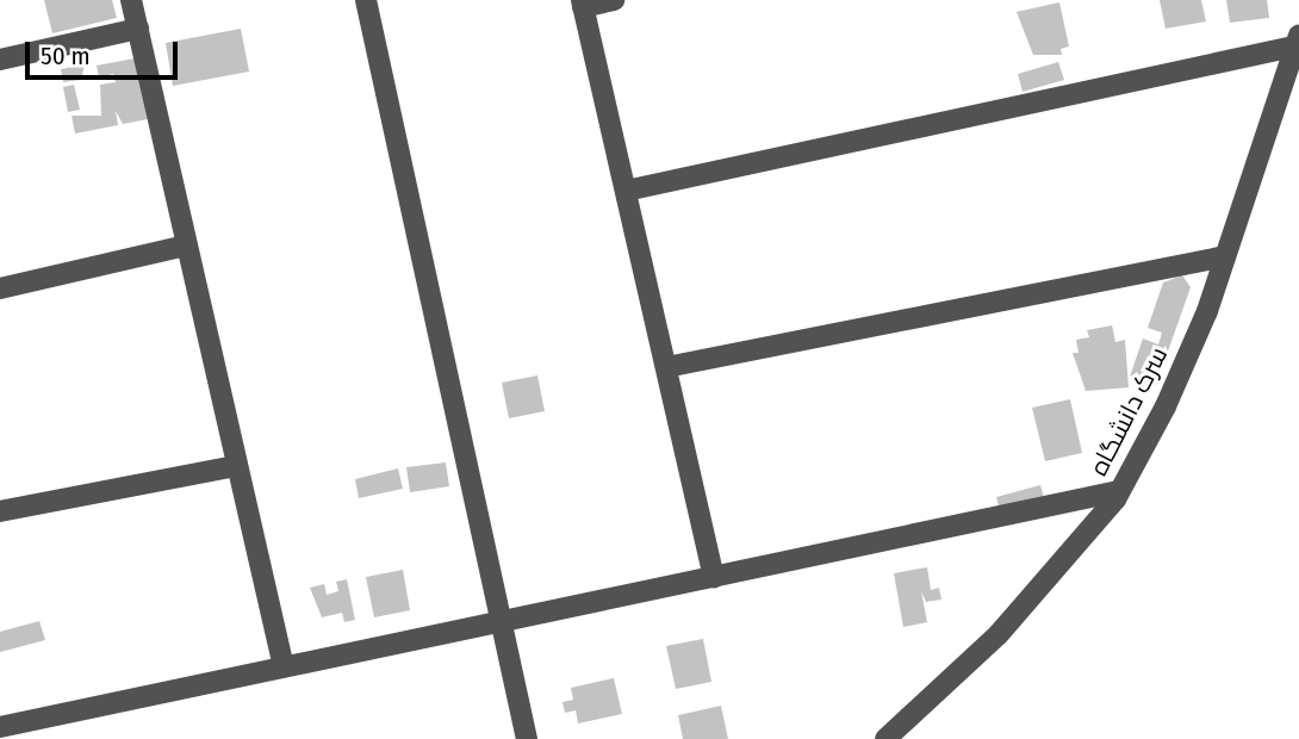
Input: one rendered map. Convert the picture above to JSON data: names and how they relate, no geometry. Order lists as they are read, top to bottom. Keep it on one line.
{"streets":{"street":["سرک دانشگاه"]},"scale_bar":"50 m"}
